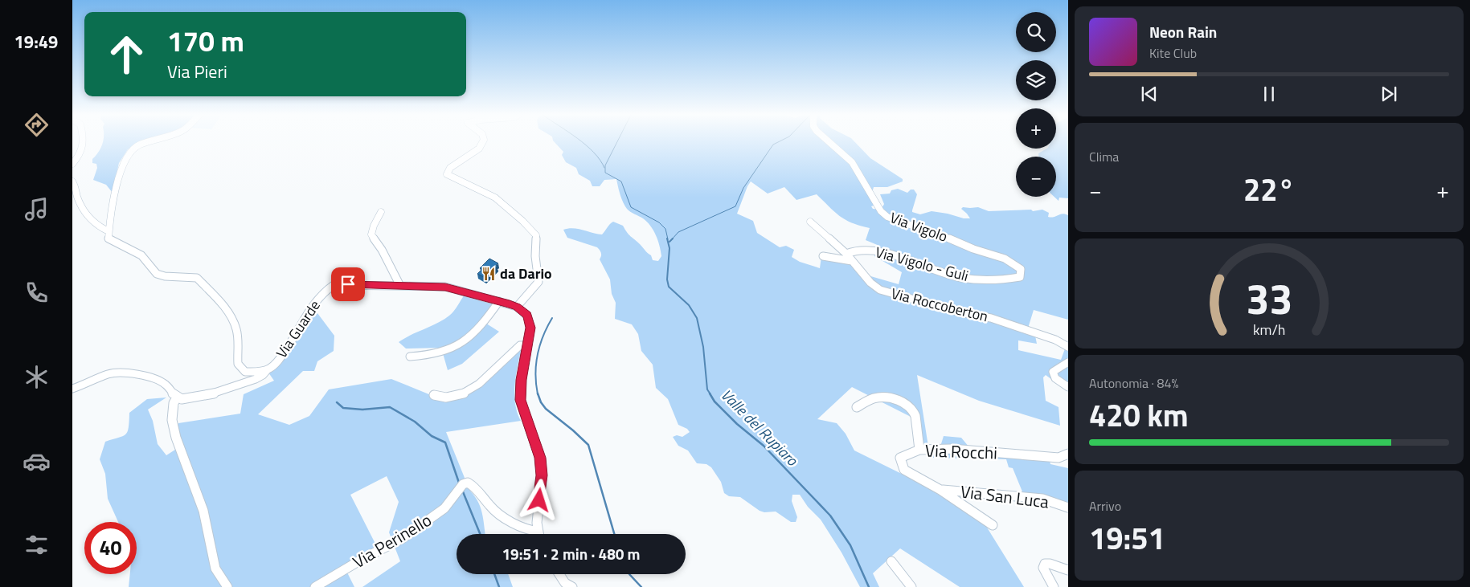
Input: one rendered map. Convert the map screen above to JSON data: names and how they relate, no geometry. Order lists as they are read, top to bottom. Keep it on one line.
{"streets":{"street":["Via Vigolo","Via Vigolo - Guli","Via Roccoberton","Via Guarde","Via Rocchi","Via San Luca","Via Perinello"]},"crossings":[["Via Vigolo","Via Vigolo - Guli"],["Via Vigolo - Guli","Via Roccoberton"],["Via Rocchi","Via San Luca"]],"water":["Valle del Rupiaro"],"places":{"restaurant":["da Dario"]},"page":{"tabs":"19:49","map_buttons":["+","−"],"turn":["170 m","Via Pieri"],"song":["Neon Rain","Kite Club"],"tile":["Clima",["Autonomia · 84%","420 km"],["Arrivo","19:51"]],"heat":["−","22°","+"],"limit":"40","trip":"19:51 · 2 min · 480 m","gauge":["33","km/h"]}}
